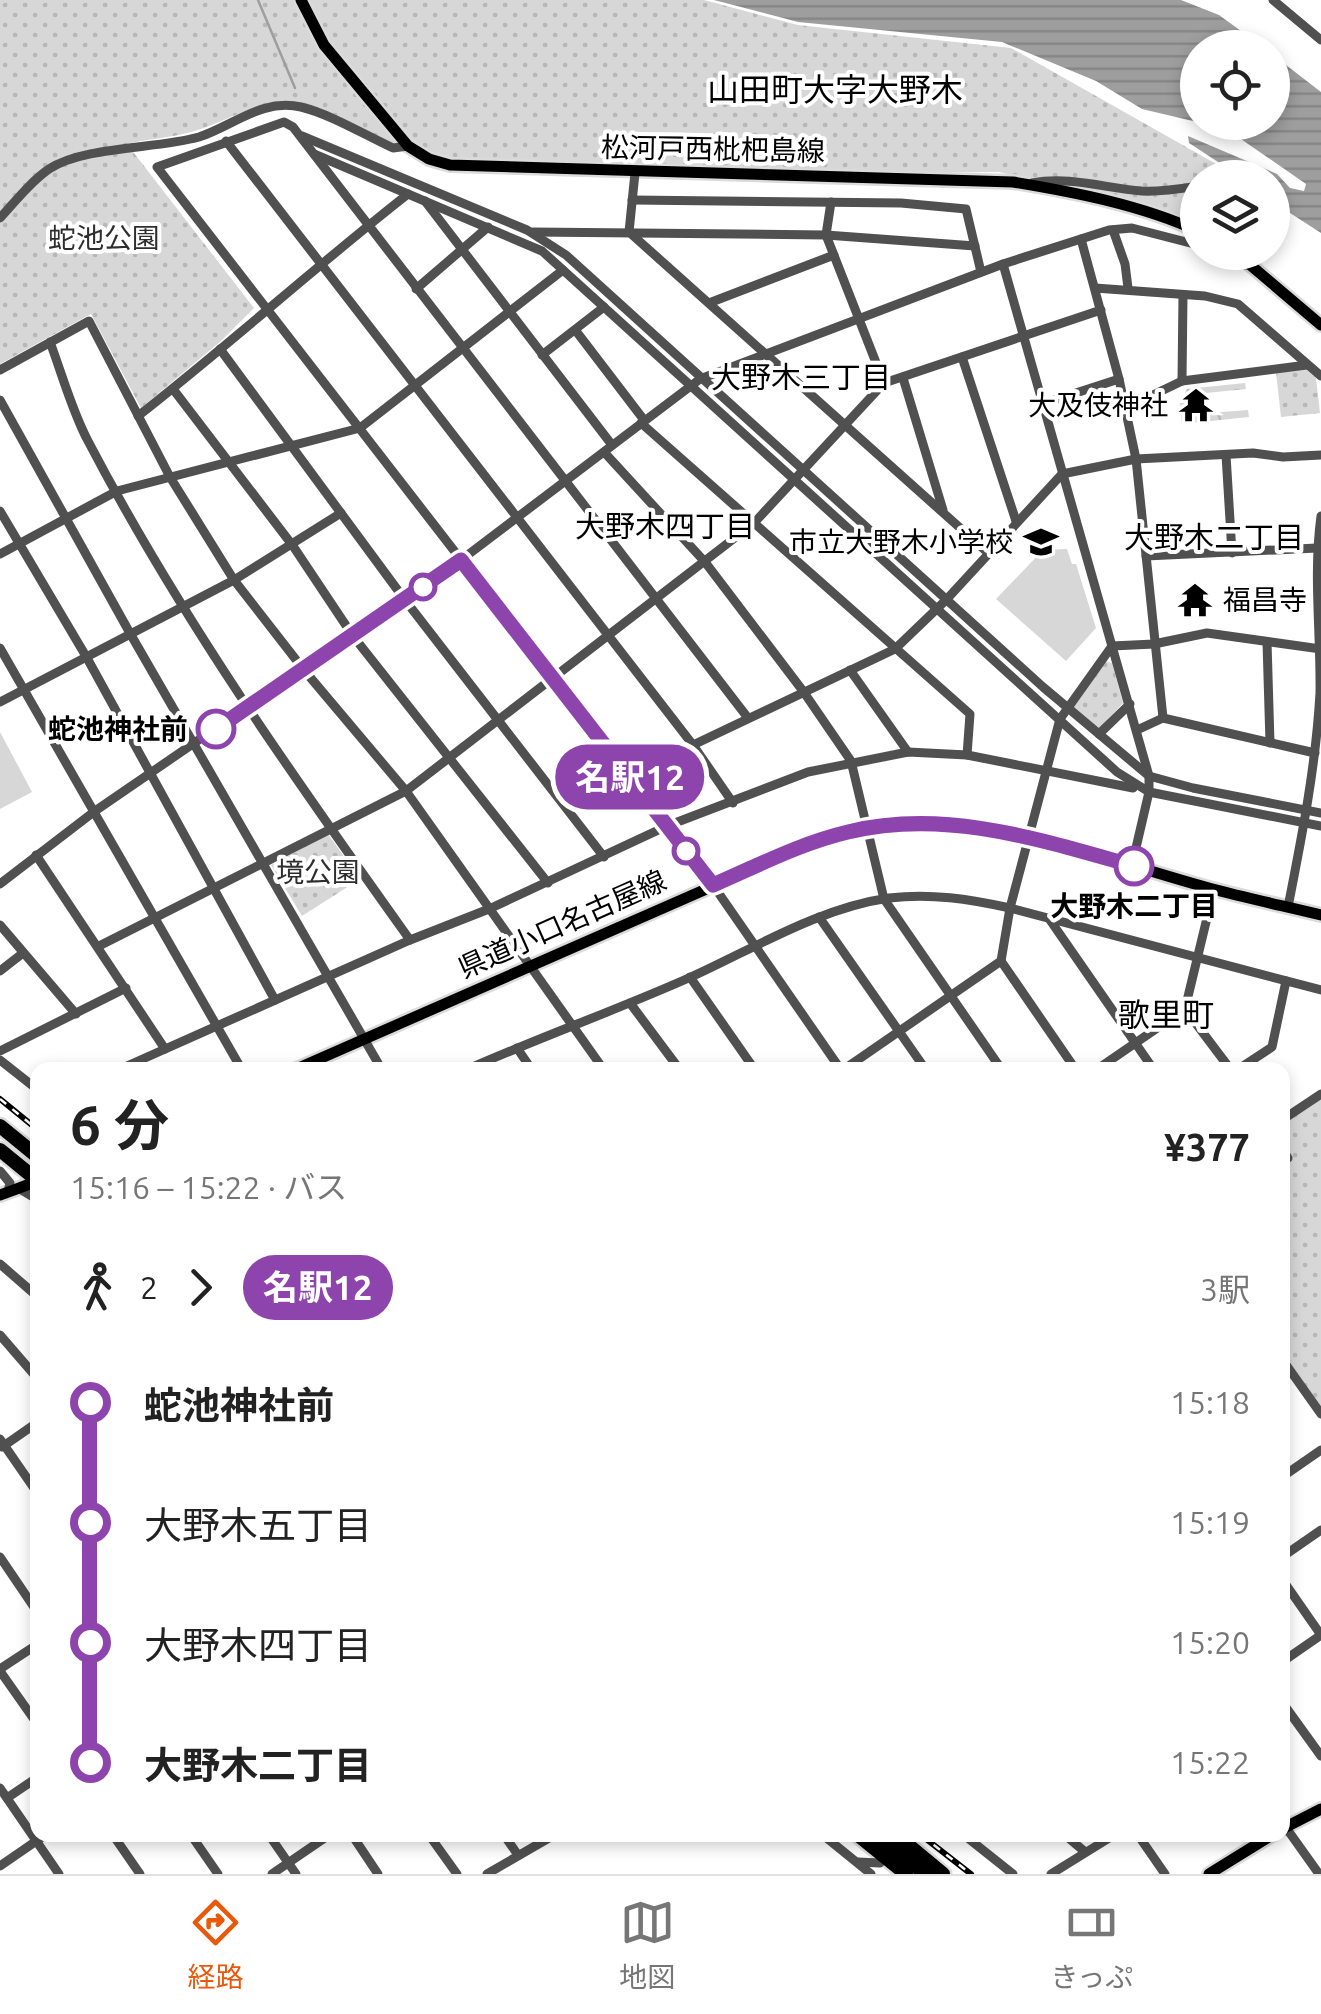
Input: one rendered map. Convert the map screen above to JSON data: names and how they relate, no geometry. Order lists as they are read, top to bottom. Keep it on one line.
{"streets":{"main road":["松河戸西枇杷島線","県道小口名古屋線"]},"districts":["山田町大字大野木","大野木三丁目","大野木四丁目","大野木二丁目","歌里町"],"parks":["蛇池公園","境公園"],"places":{"temple":["大及伎神社","福昌寺"],"school or university":["市立大野木小学校"],"other":["蛇池神社前","大野木二丁目"]},"lines":["bus line 名駅12"],"page":{"on_map":"名駅12","heading":["6 分","15:16 – 15:22 · バス","¥377"],"legs":["2","名駅12","3駅"],"list":[{"name":"蛇池神社前","value":"15:18"},{"name":"大野木五丁目","value":"15:19"},{"name":"大野木四丁目","value":"15:20"},{"name":"大野木二丁目","value":"15:22"}],"tabs":["経路","地図","きっぷ"]}}
